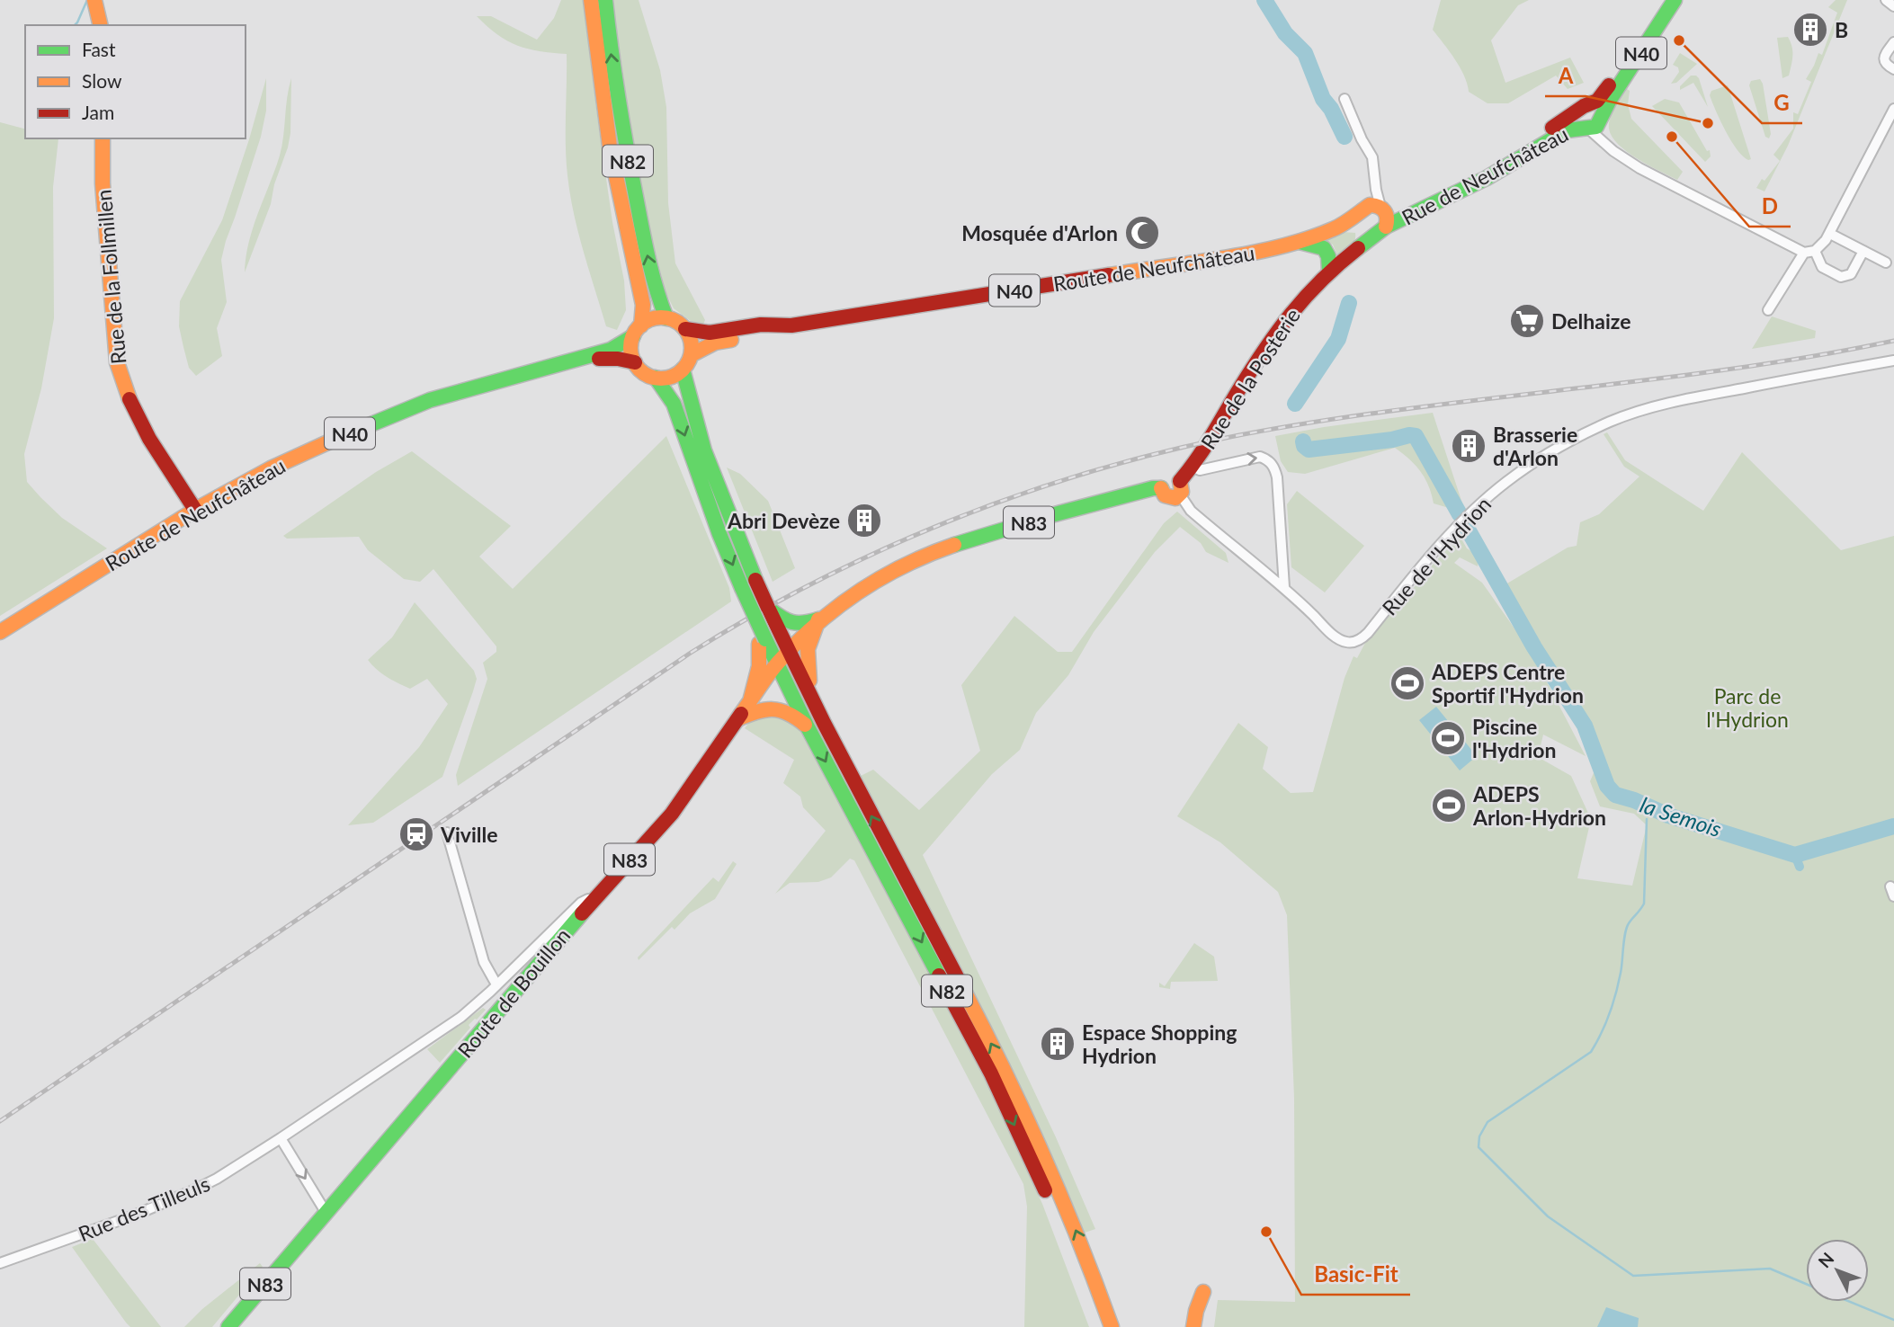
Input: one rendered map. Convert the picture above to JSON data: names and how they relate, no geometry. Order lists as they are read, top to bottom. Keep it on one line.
{"streets":{"main road":["N40","N82","Rue de Neufchâteau","Route de Neufchâteau","Rue de la Follmillen","Rue de la Posterie","N83","Route de Bouillon"],"street":["Rue de l'Hydrion","Rue des Tilleuls"]},"crossings":[["N40","N82"],["N40","Rue de Neufchâteau"],["N40","Route de Neufchâteau"],["N40","Rue de la Posterie"],["N82","Route de Neufchâteau"],["N82","Rue de la Posterie"],["N82","Route de Bouillon"],["Rue de Neufchâteau","Route de Neufchâteau"],["Rue de Neufchâteau","Rue de la Posterie"],["Route de Neufchâteau","Rue de la Follmillen"],["Route de Neufchâteau","Rue de la Posterie"],["Rue de la Posterie","Rue de l'Hydrion"],["Rue de la Posterie","Route de Bouillon"],["Route de Bouillon","Rue des Tilleuls"]],"water":["la Semois"],"parks":["Parc de l'Hydrion"],"places":{"building":["B","Brasserie d'Arlon","Abri Devèze","Espace Shopping Hydrion"],"other":["G","A","D","Basic-Fit"],"mosque":["Mosquée d'Arlon"],"supermarket":["Delhaize"],"sports":["ADEPS Centre Sportif l'Hydrion","Piscine l'Hydrion","ADEPS Arlon-Hydrion"],"station":["Viville"]},"legend":["Fast","Slow","Jam"],"north":"top left"}
